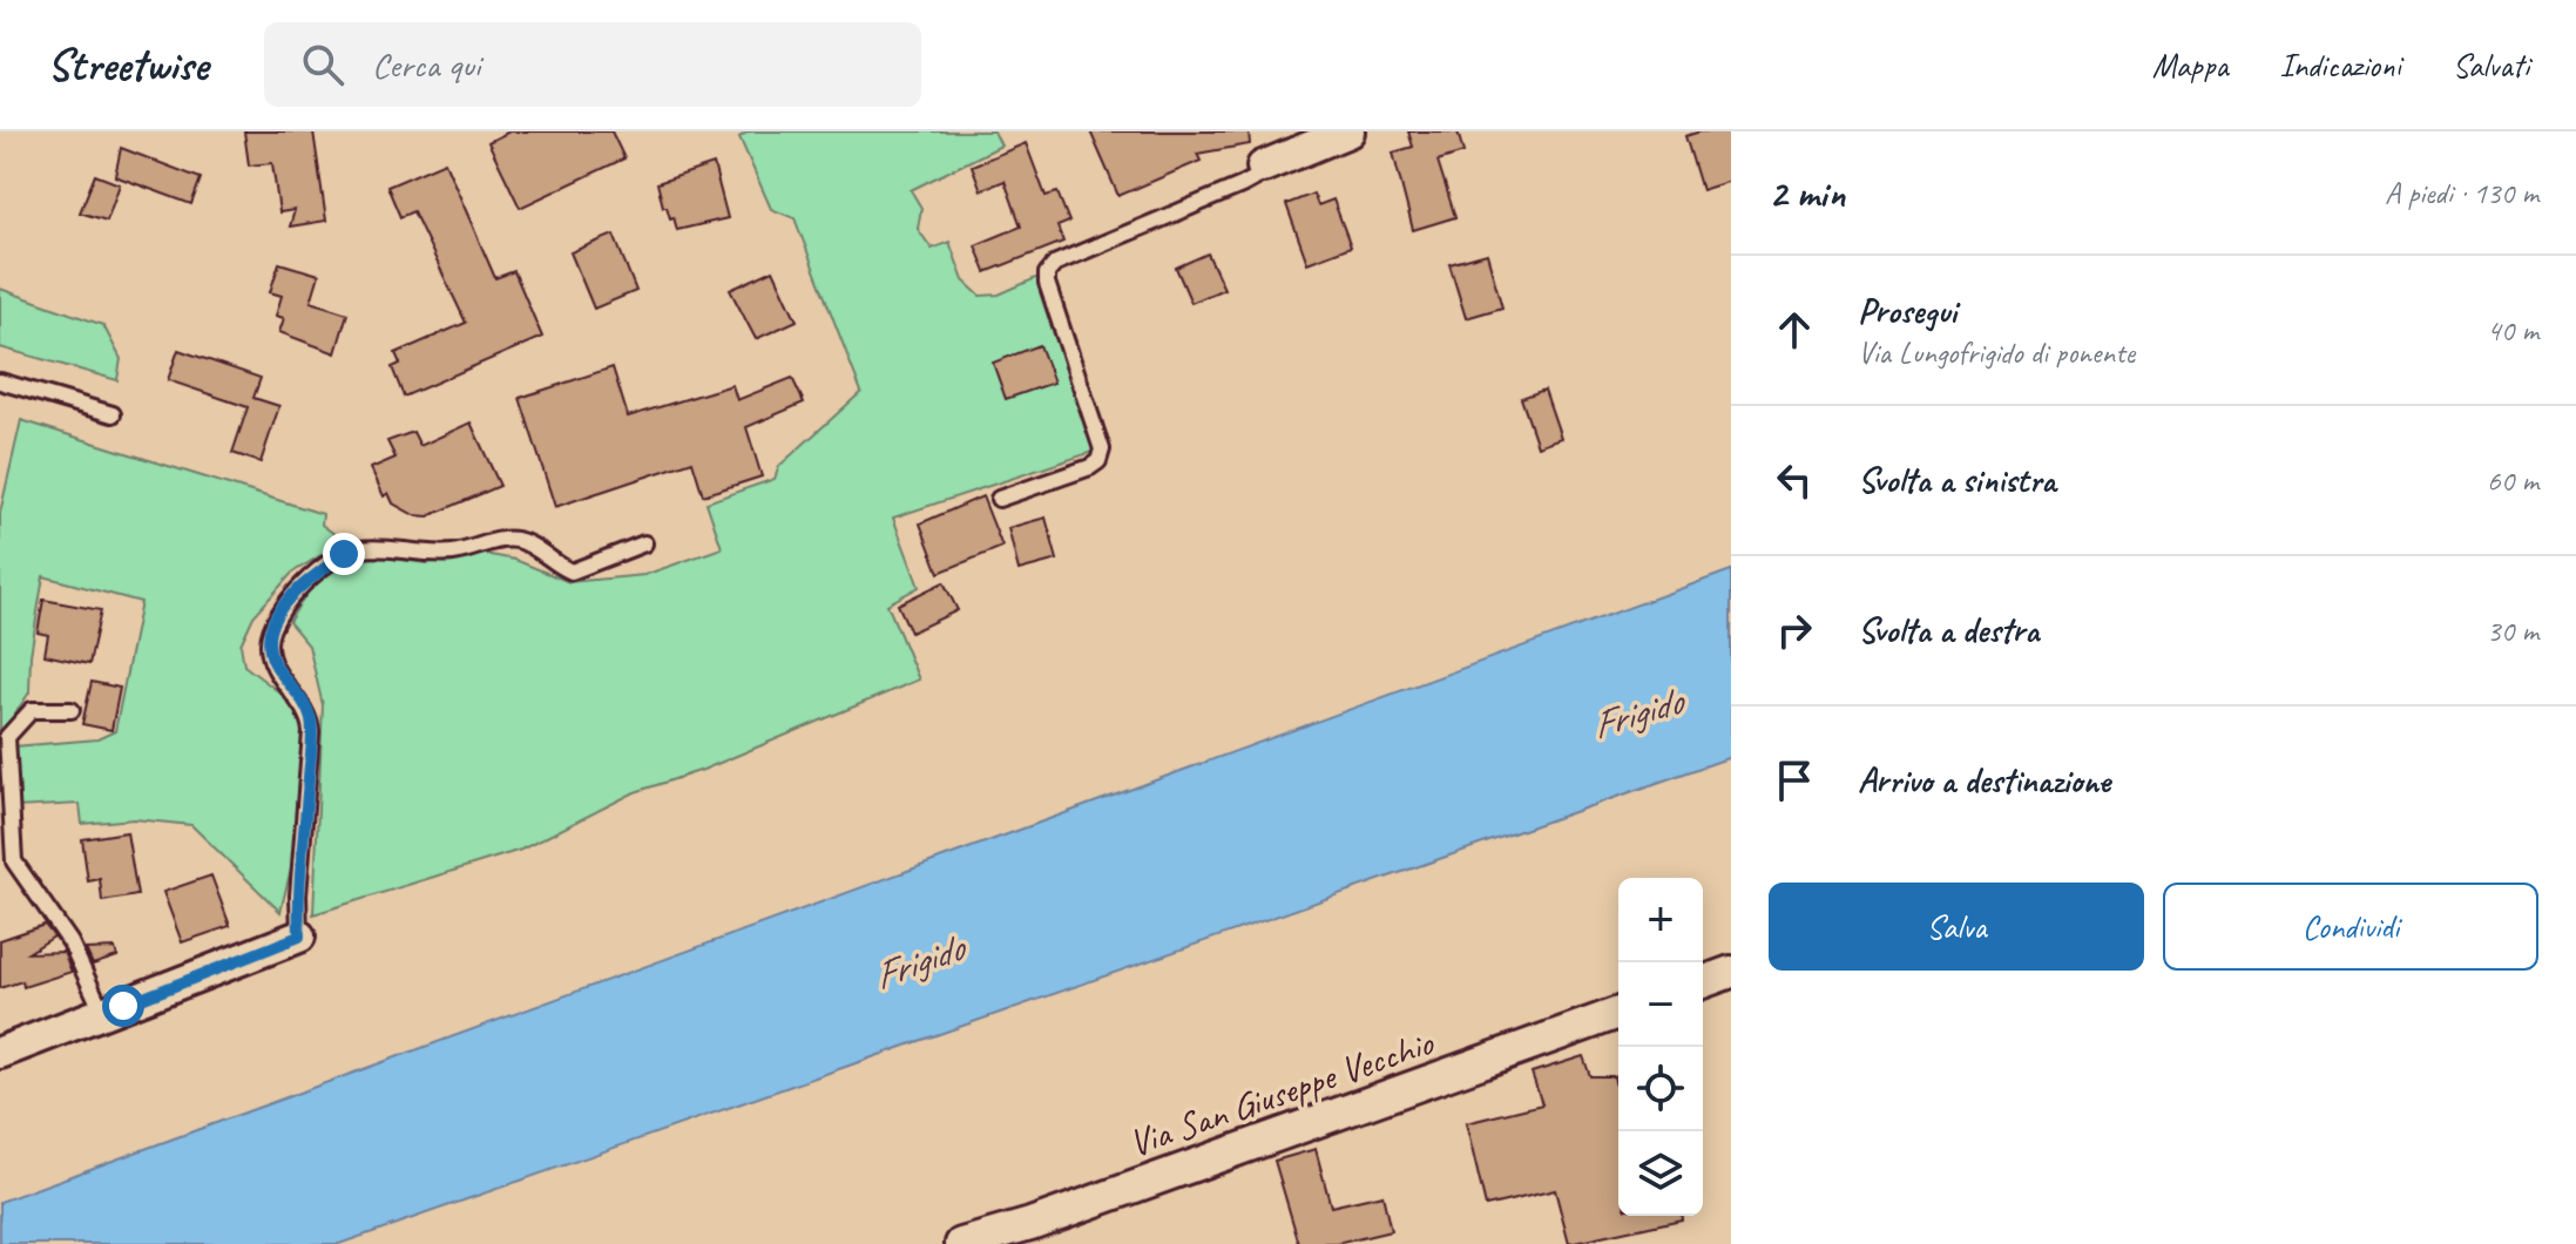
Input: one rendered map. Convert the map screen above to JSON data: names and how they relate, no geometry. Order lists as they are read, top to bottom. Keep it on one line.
{"streets":{"street":["Via San Giuseppe Vecchio"]},"water":["Frigido"],"page":{"header":"Streetwise","search":"Cerca qui","nav":["Mappa","Indicazioni","Salvati"],"heading":["2 min","A piedi · 130 m"],"list":[["Prosegui","Via Lungofrigido di ponente","40 m"],["Svolta a sinistra","60 m"],["Svolta a destra","30 m"],"Arrivo a destinazione"],"buttons":["Salva","Condividi"],"map_buttons":["+","−"]}}
